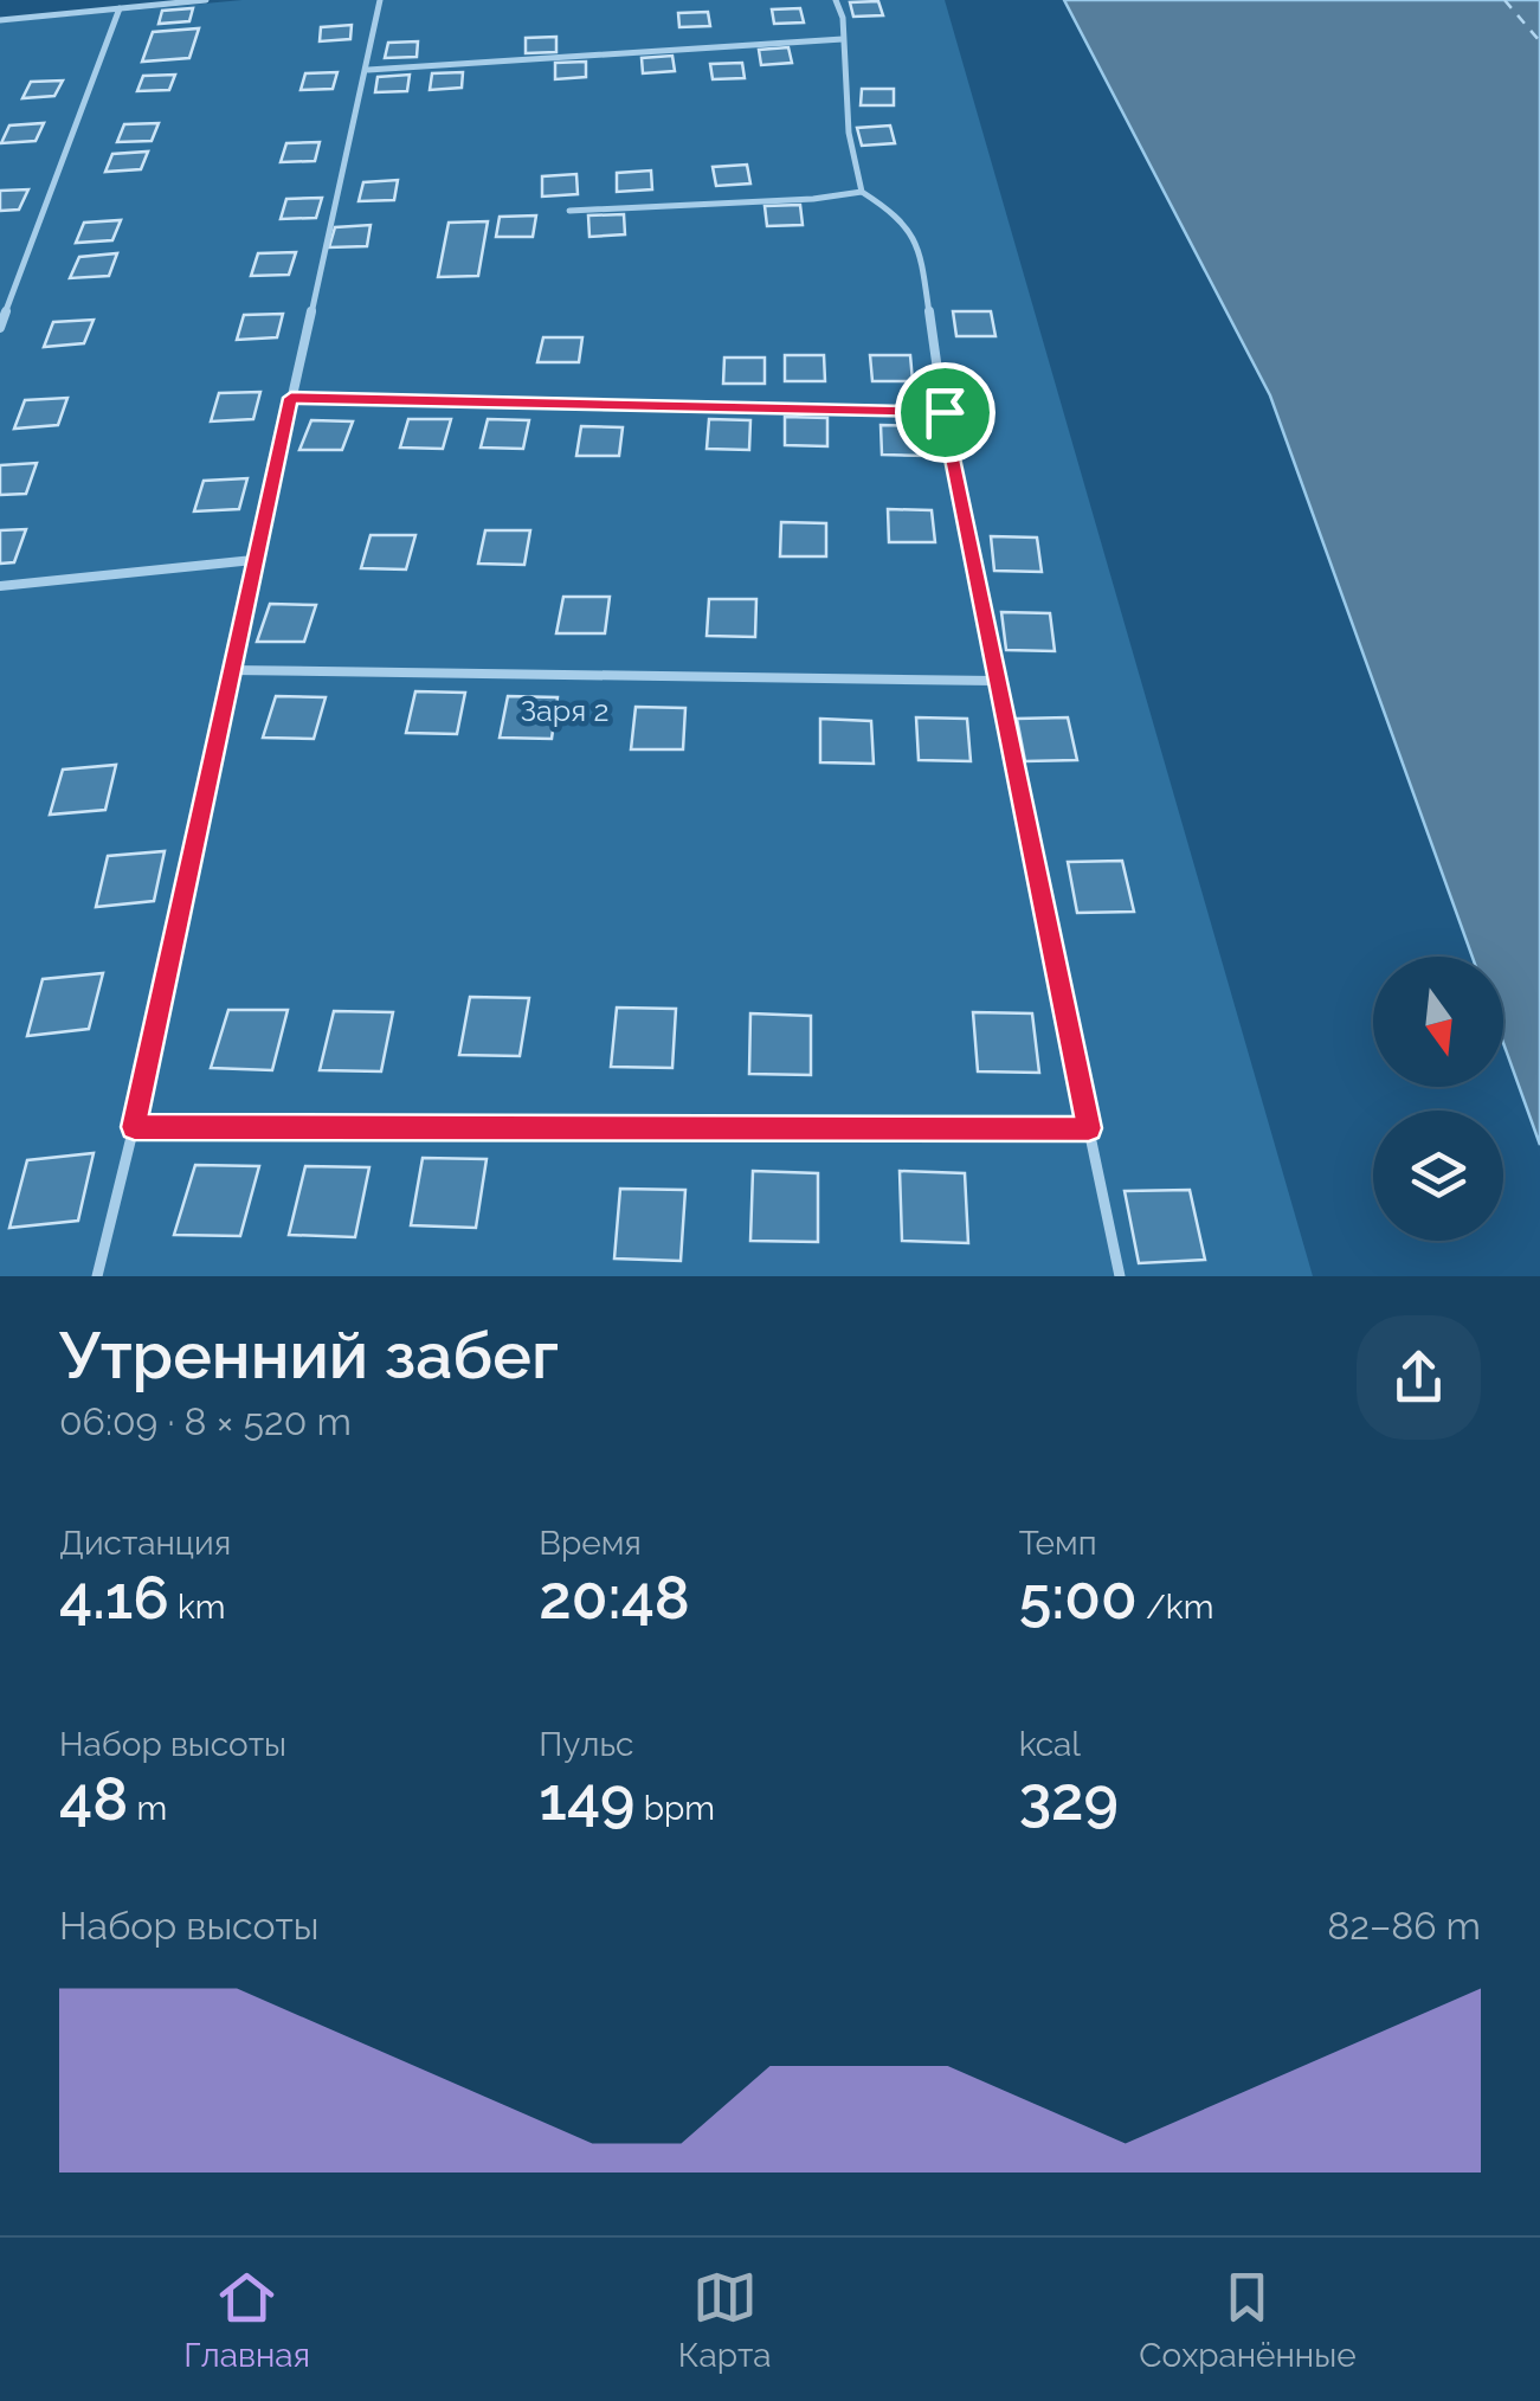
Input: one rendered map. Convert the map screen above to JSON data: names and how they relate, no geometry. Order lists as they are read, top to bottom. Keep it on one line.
{"parks":["Заря 2"],"north":"bottom","page":{"heading":["Утренний забег","06:09 · 8 × 520 m"],"stats":[["Дистанция","4.16 km"],["Время","20:48"],["Темп","5:00 /km"],["Набор высоты","48 m"],["Пульс","149 bpm"],["kcal","329"]],"chart":["Набор высоты","82–86 m"],"tabs":["Главная","Карта","Сохранённые"]}}
